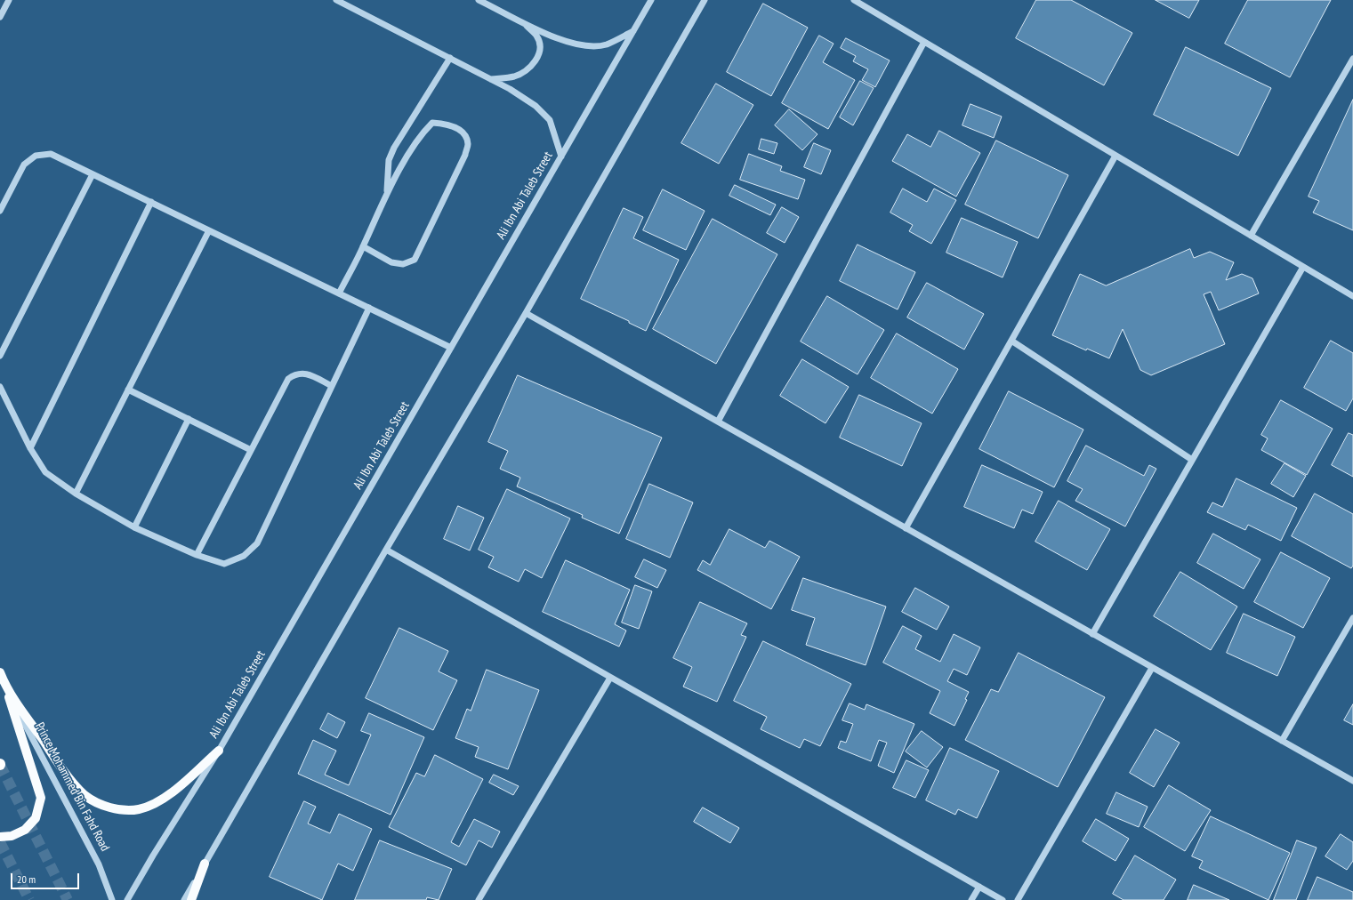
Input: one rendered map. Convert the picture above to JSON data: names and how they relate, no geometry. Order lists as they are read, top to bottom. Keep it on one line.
{"streets":{"main road":["Prince Mohammed Bin Fahd Road"],"street":["Ali Ibn Abi Taleb Street"]},"crossings":[["Ali Ibn Abi Taleb Street","Prince Mohammed Bin Fahd Road"]],"scale_bar":"20 m"}
